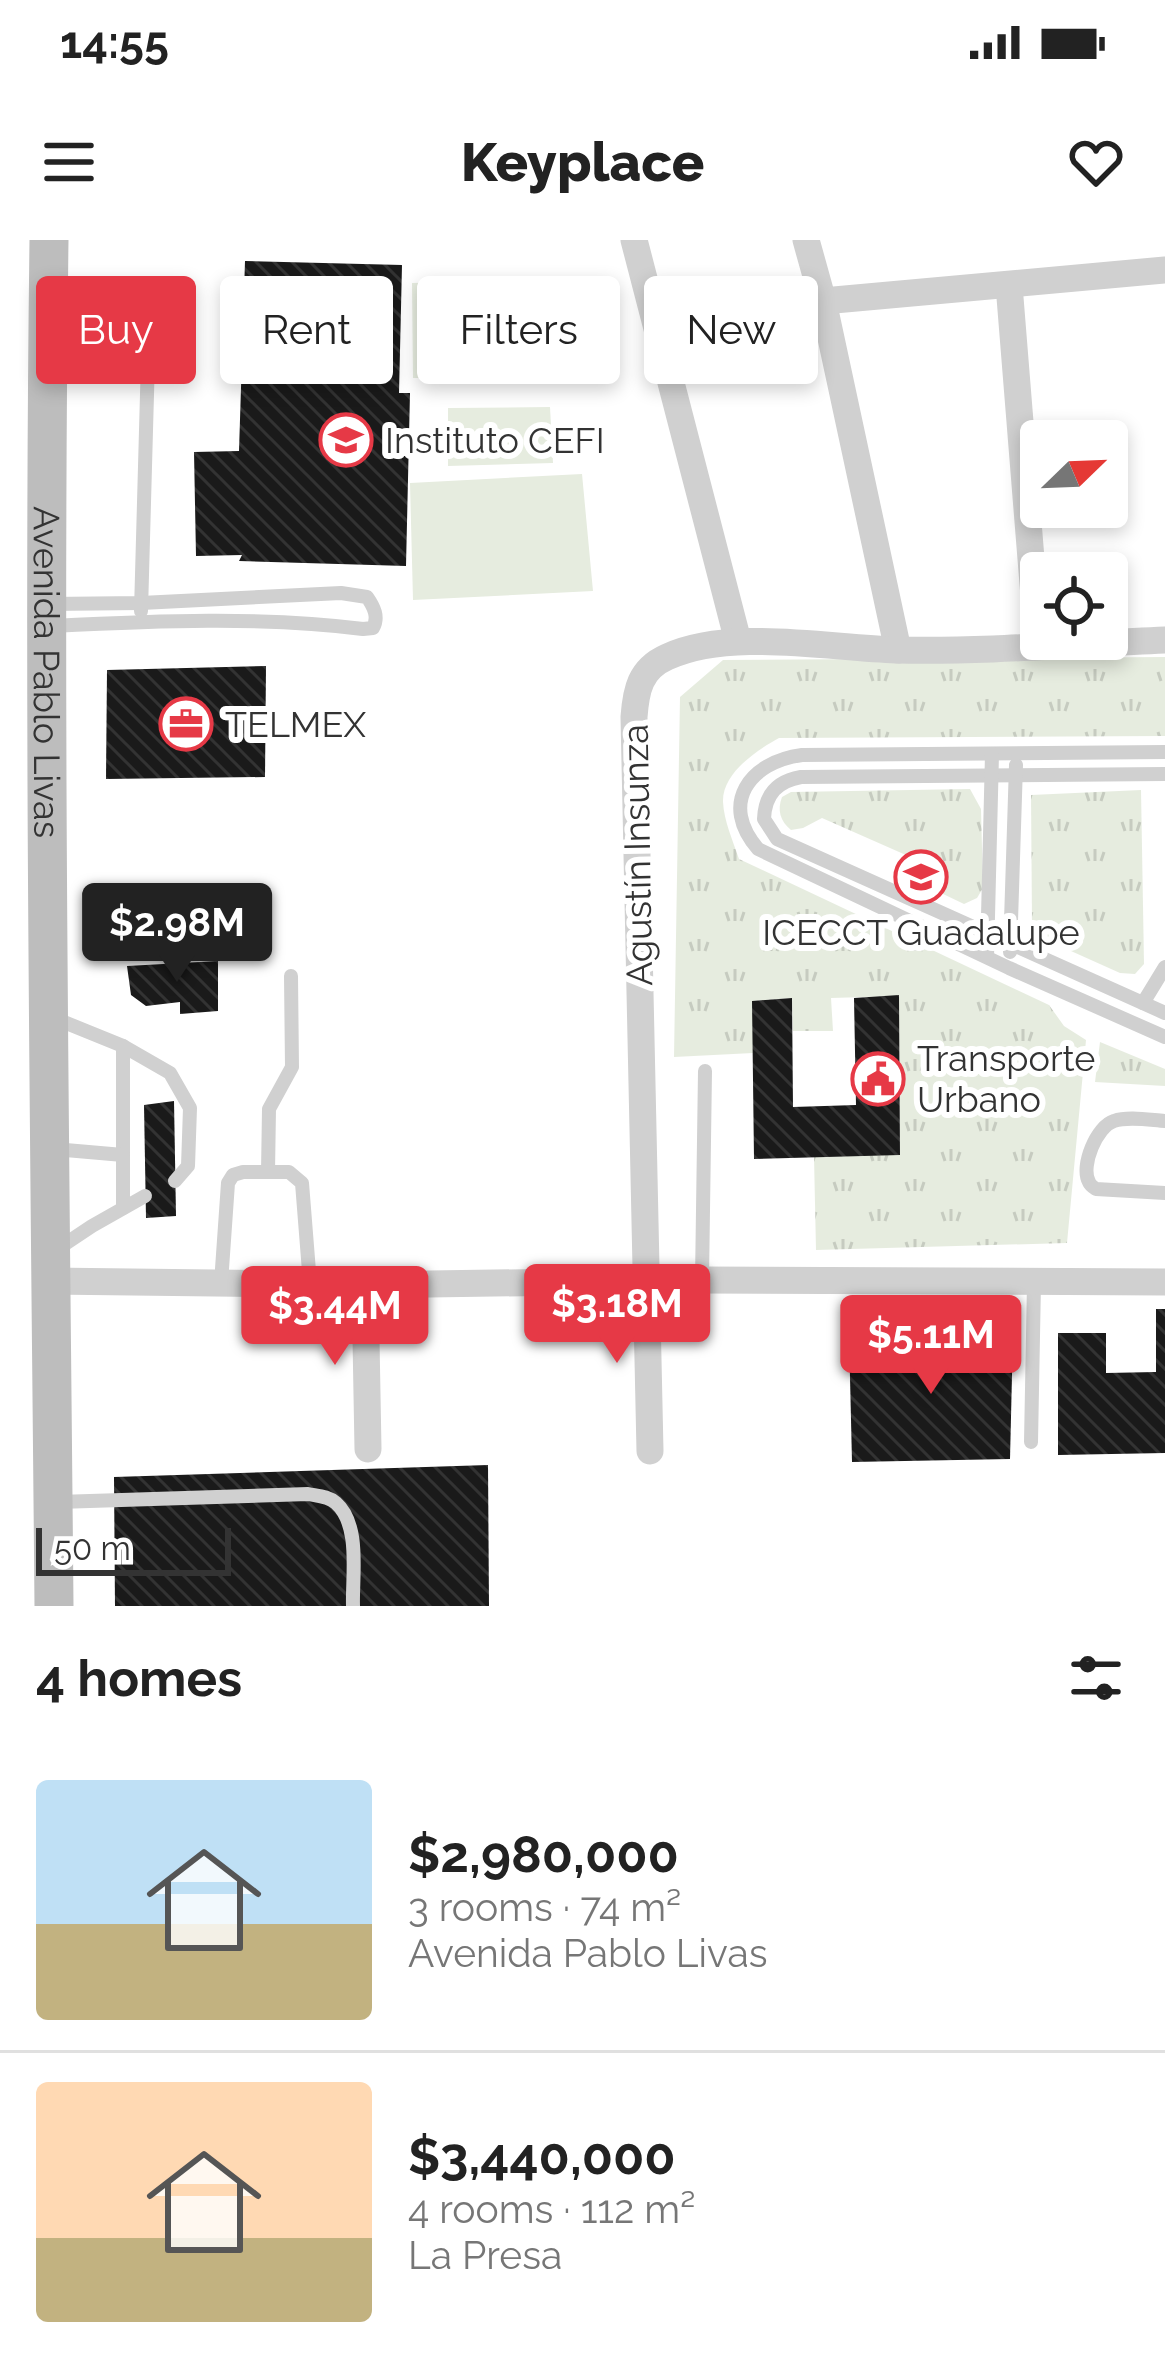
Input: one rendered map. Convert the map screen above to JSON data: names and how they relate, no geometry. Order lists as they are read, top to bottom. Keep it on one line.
{"streets":{"main road":["Avenida Pablo Livas"],"street":["Agustín Insunza"]},"places":{"school or university":["Instituto CEFI","ICECCT Guadalupe"],"office":["TELMEX"],"public building":["Transporte Urbano"]},"scale_bar":"50 m","north":"top right","page":{"status":"14:55","header":"Keyplace","chip":["Buy","Rent","Filters","New"],"price":["$2.98M","$3.18M","$3.44M","$5.11M"],"scale":"50 m","heading":"4 homes","list":[{"name":"$2,980,000","note":"3 rooms · 74 m² · Avenida Pablo Livas"},{"name":"$3,440,000","note":"4 rooms · 112 m² · La Presa"}]}}
